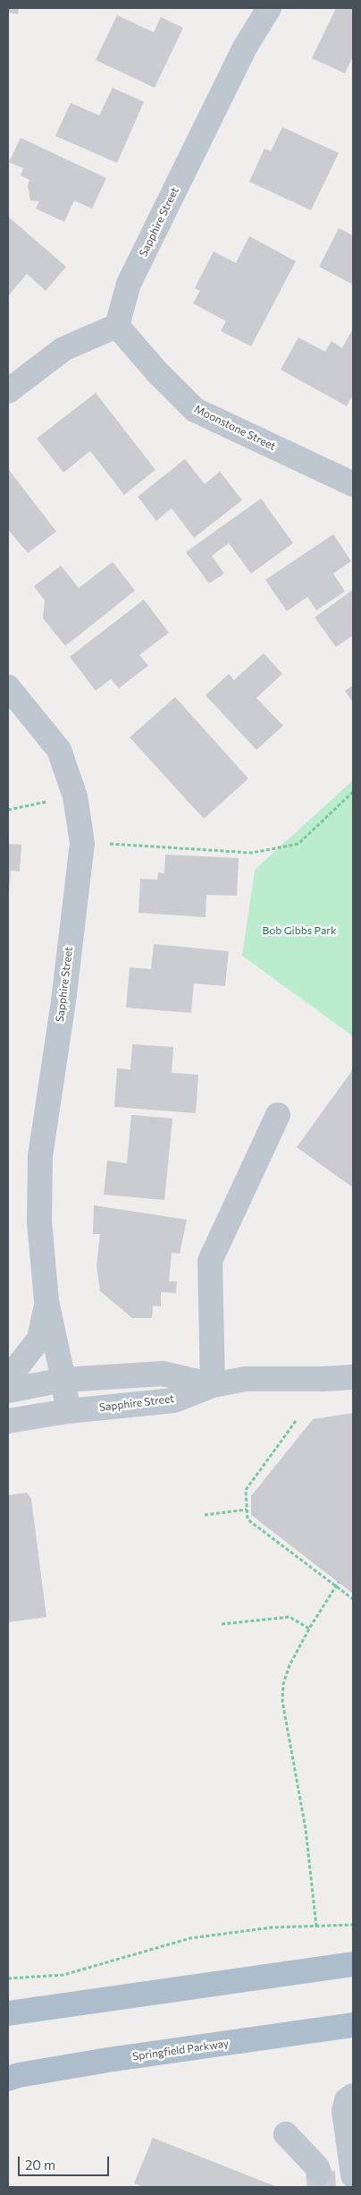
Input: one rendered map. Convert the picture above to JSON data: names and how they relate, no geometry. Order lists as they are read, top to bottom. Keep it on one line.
{"streets":{"main road":["Springfield Parkway"],"street":["Sapphire Street","Moonstone Street"]},"crossings":[["Sapphire Street","Moonstone Street"]],"parks":["Bob Gibbs Park"],"scale_bar":"20 m"}
